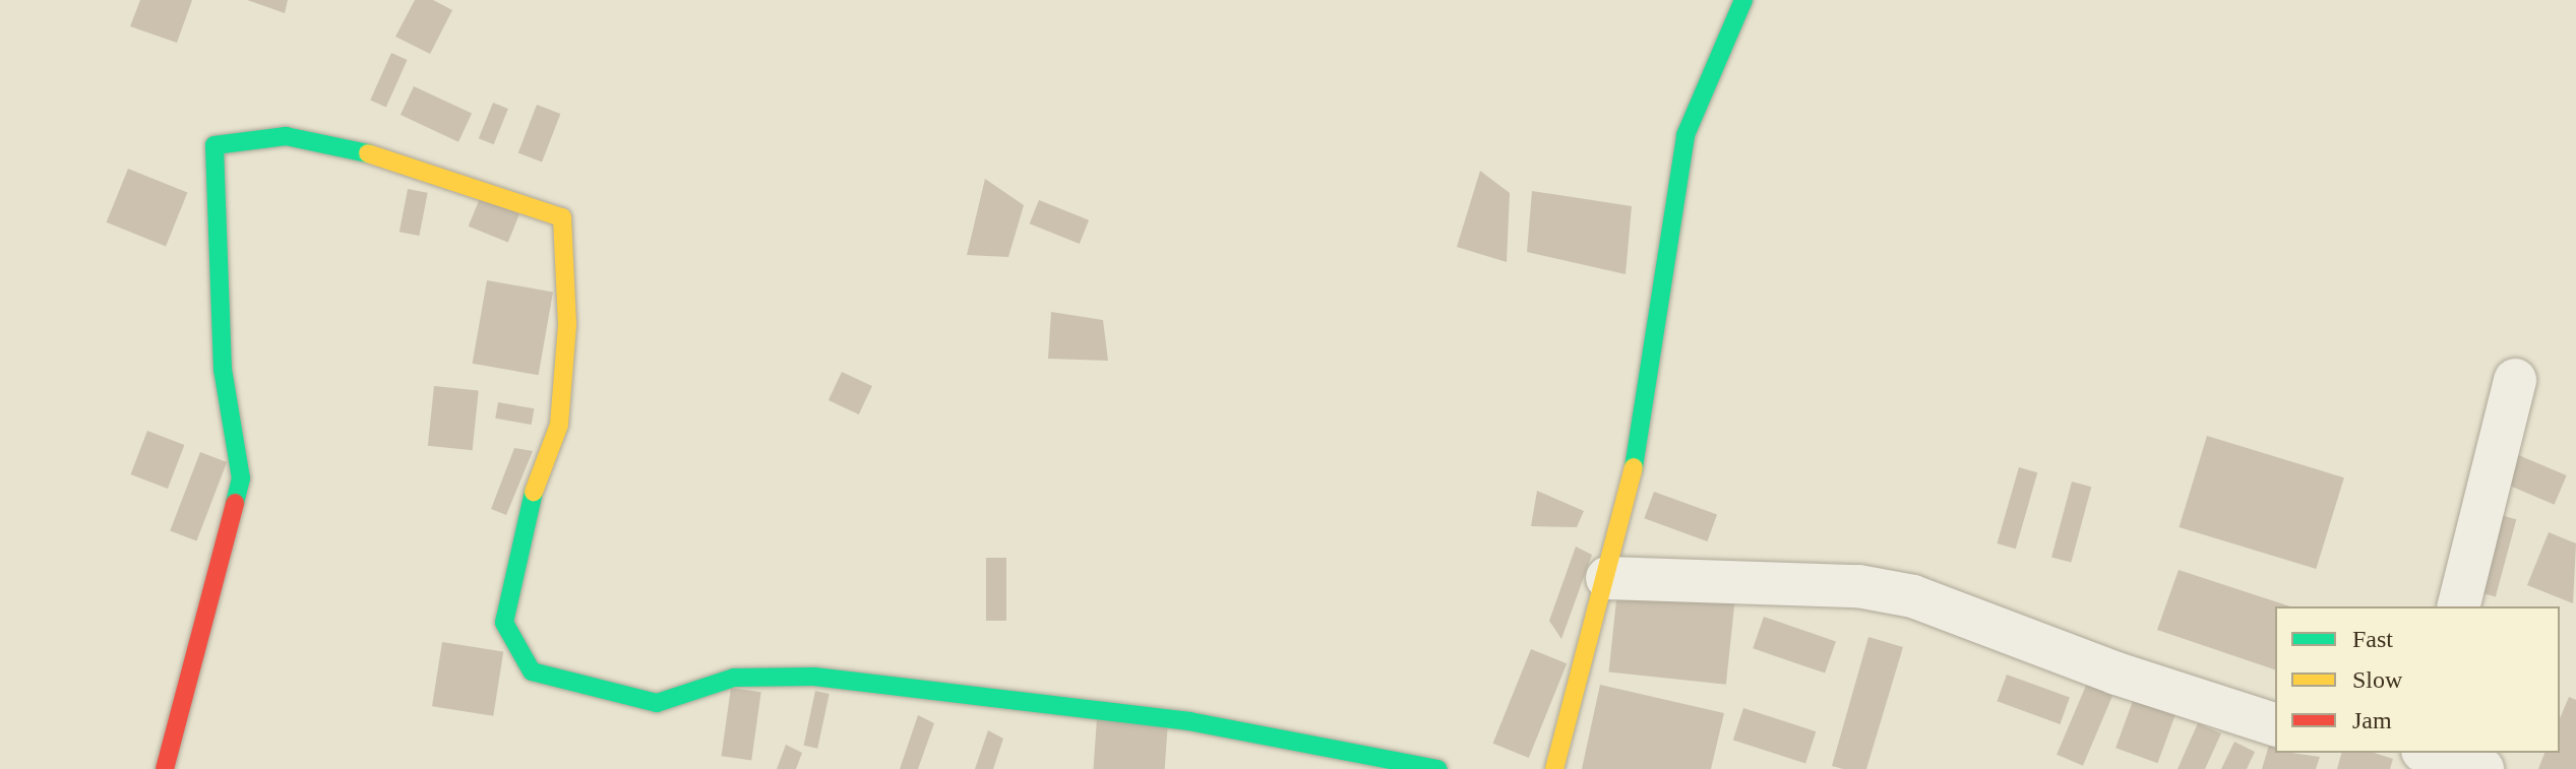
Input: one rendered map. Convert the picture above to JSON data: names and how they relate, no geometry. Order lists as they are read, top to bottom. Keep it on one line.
{"legend":["Fast","Slow","Jam"]}
